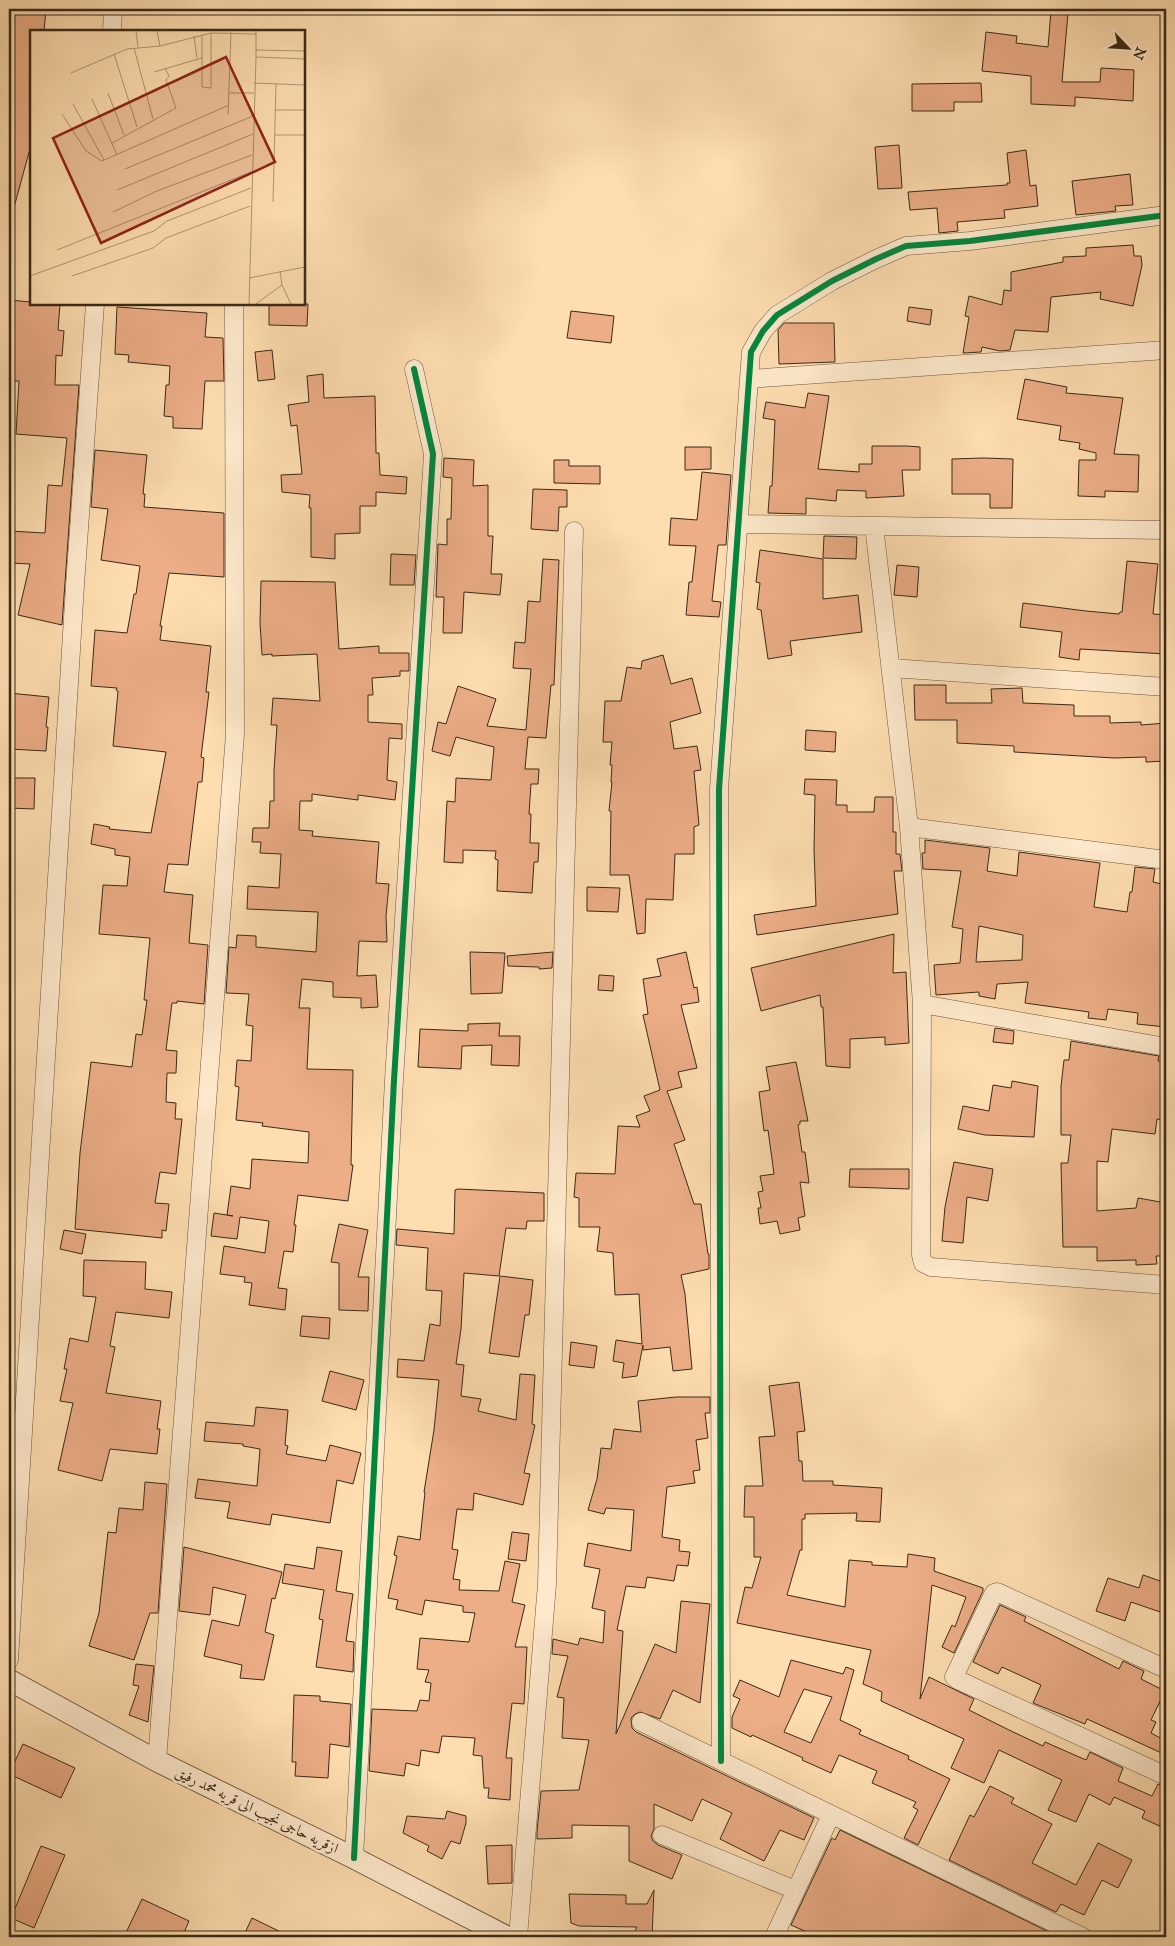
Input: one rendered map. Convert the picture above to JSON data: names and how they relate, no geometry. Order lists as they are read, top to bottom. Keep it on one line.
{"streets":{"street":["ازقریه حاجی نجیب الی قریه محمد رفیق"]},"north":"bottom right"}
